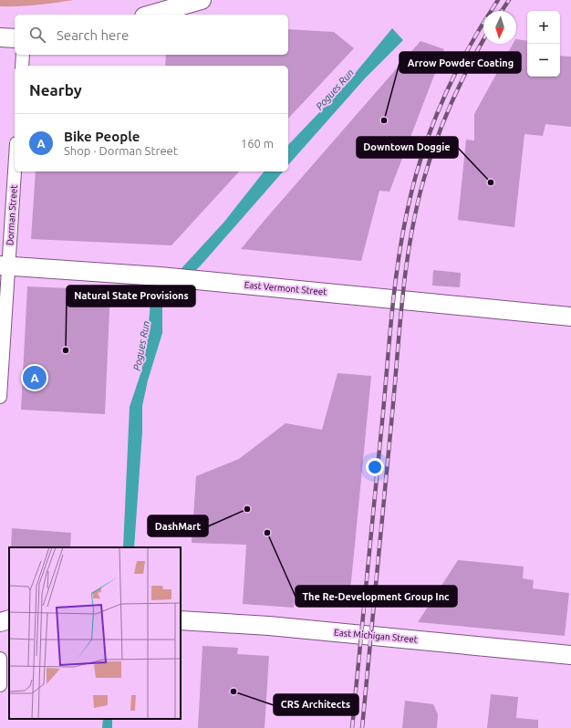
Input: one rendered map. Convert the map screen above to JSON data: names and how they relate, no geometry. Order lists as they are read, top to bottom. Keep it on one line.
{"streets":{"street":["Dorman Street","East Vermont Street","East Michigan Street"]},"crossings":[["Dorman Street","East Vermont Street"]],"water":["Pogues Run"],"places":["Arrow Powder Coating","Downtown Doggie","Natural State Provisions","DashMart","The Re-Development Group Inc","CRS Architects"],"north":"bottom","page":{"map_buttons":["+","−"],"search":"Search here","heading":"Nearby","list":[{"mark":"A","name":"Bike People","note":"Shop · Dorman Street","value":"160 m"}],"pins":"A"}}
